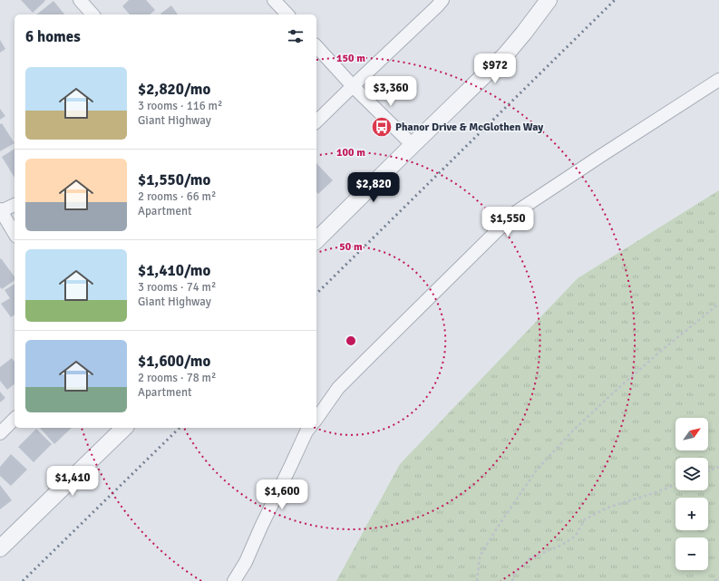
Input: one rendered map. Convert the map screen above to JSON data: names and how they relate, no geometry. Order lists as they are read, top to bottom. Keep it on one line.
{"places":{"bus stop":["Phanor Drive & McGlothen Way"]},"north":"top right","page":{"heading":"6 homes","price":["$972","$3,360","$2,820","$1,550","$1,410","$1,600"],"list":[{"name":"$2,820/mo","note":"3 rooms · 116 m² · Giant Highway"},{"name":"$1,550/mo","note":"2 rooms · 66 m² · Apartment"},{"name":"$1,410/mo","note":"3 rooms · 74 m² · Giant Highway"},{"name":"$1,600/mo","note":"2 rooms · 78 m² · Apartment"}],"map_buttons":["+","−"]},"rings":["150 m","100 m","50 m"]}
